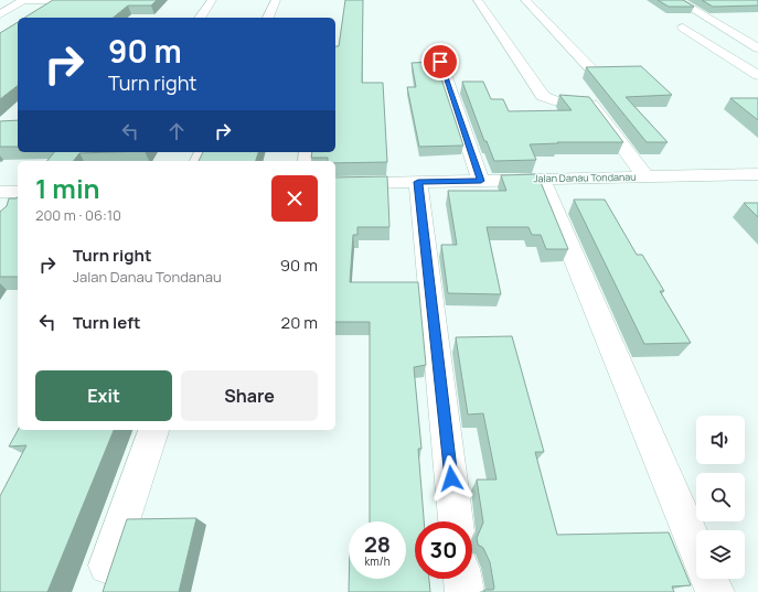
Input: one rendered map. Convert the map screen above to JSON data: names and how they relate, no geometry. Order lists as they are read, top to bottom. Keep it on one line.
{"streets":{"street":["Jalan Danau Tondanau"]},"page":{"turn":["90 m","Turn right"],"heading":["1 min","200 m · 06:10"],"list":[{"name":"Turn right","note":"Jalan Danau Tondanau","value":"90 m"},{"name":"Turn left","value":"20 m"}],"buttons":["Exit","Share"],"speed":"28 km/h","limit":"30"}}
